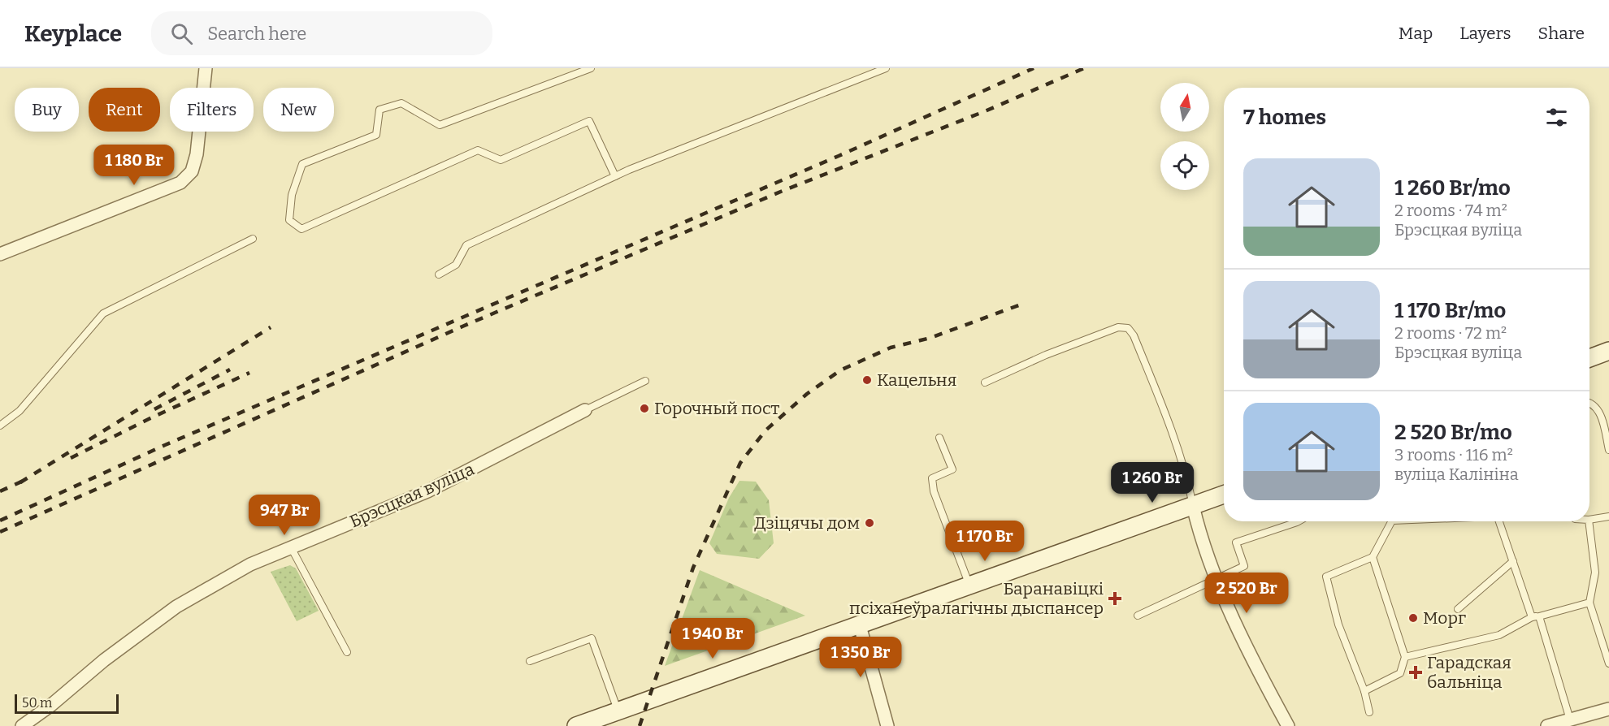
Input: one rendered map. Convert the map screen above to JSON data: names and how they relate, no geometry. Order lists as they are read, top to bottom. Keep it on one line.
{"streets":{"street":["Брэсцкая вуліца"]},"places":{"other":["Кацельня","Горочный пост","Дзіцячы дом","Морг"],"health":["Баранавіцкі псіханеўралагічны дыспансер","Гарадская бальніца"]},"scale_bar":"50 m","north":"top","page":{"header":"Keyplace","search":"Search here","nav":["Map","Layers","Share"],"chip":["Buy","Rent","Filters","New"],"heading":"7 homes","price":["1 180 Br","1 260 Br","947 Br","1 170 Br","2 520 Br","1 940 Br","1 350 Br"],"list":[{"name":"1 260 Br/mo","note":"2 rooms · 74 m² · Брэсцкая вуліца"},{"name":"1 170 Br/mo","note":"2 rooms · 72 m² · Брэсцкая вуліца"},{"name":"2 520 Br/mo","note":"3 rooms · 116 m² · вуліца Калініна"}],"scale":"50 m"}}
